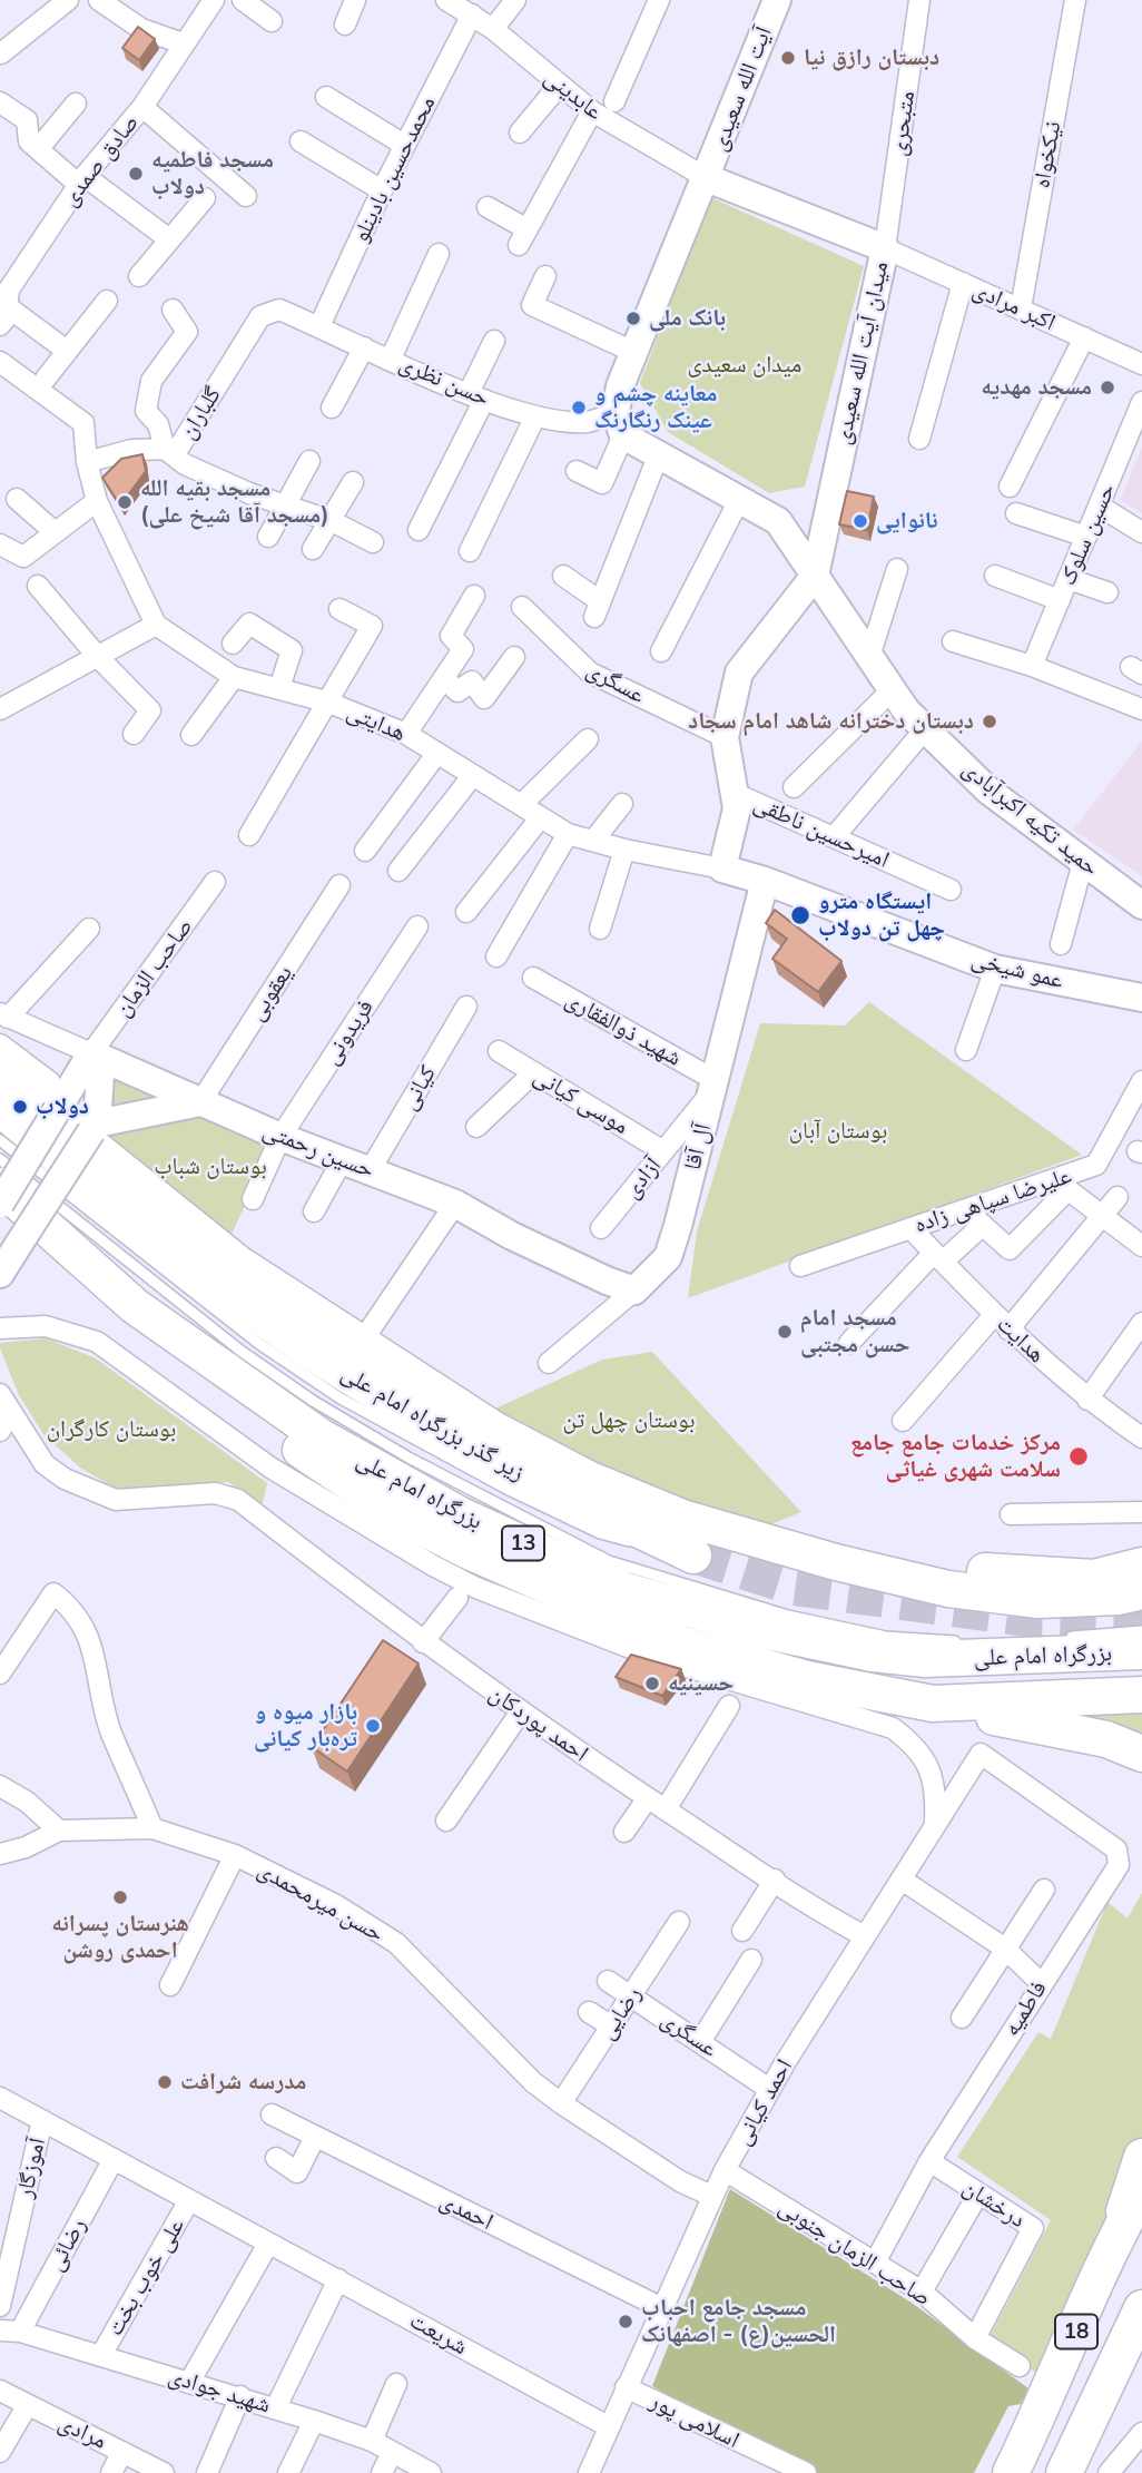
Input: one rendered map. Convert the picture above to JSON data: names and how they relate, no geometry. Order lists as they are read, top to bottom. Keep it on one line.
{"streets":{"highway":["زیر گذر بزرگراه امام علی","بزرگراه امام علی","13","18"],"main road":["آیت الله سعیدی","میدان آیت الله سعیدی","حمید تکیه اکبرآبادی","عمو شیخی","آل آقا","حسین رحمتی"],"street":["عابدینی","متبحری","نیکخواه","صادق صمدی","محمدحسین بادینلو","اکبر مرادی","حسن نظری","گلباران","حسین سلوک","عسگری","هدایتی","امیرحسین ناطقی","صاحب الزمان","یعقوبی","شهید ذوالفقاری","فریدونی","کیانی","موسی کیانی","آزادی","علیرضا سپاهی زاده","هدایت","احمد پوردکان","حسن میرمحمدی","فاطمیه","رضایی","احمد کیانی","آموزگار","درخشان","احمدی","رضائی","صاحب الزمان جنوبی","علی خوب بخت","شریعت","شهید جوادی","اسلامی پور","مرادی"]},"crossings":[["آیت الله سعیدی","عابدینی"],["آیت الله سعیدی","میدان آیت الله سعیدی"],["عابدینی","محمدحسین بادینلو"],["عابدینی","میدان آیت الله سعیدی"],["متبحری","اکبر مرادی"],["متبحری","میدان آیت الله سعیدی"],["نیکخواه","اکبر مرادی"],["محمدحسین بادینلو","حسن نظری"],["اکبر مرادی","میدان آیت الله سعیدی"],["میدان آیت الله سعیدی","حمید تکیه اکبرآبادی"],["حسن نظری","گلباران"],["عسگری","رضایی"],["عسگری","احمد کیانی"],["هدایتی","عمو شیخی"],["صاحب الزمان","حسین رحمتی"],["عمو شیخی","آل آقا"],["یعقوبی","حسین رحمتی"],["شهید ذوالفقاری","آل آقا"],["شهید ذوالفقاری","آزادی"],["فریدونی","حسین رحمتی"],["کیانی","حسین رحمتی"],["موسی کیانی","آزادی"],["آل آقا","حسین رحمتی"],["آل آقا","آزادی"],["علیرضا سپاهی زاده","هدایت"],["احمد پوردکان","احمد کیانی"],["حسن میرمحمدی","رضایی"],["حسن میرمحمدی","احمد کیانی"],["فاطمیه","احمد کیانی"],["فاطمیه","درخشان"],["فاطمیه","صاحب الزمان جنوبی"],["احمد کیانی","احمدی"],["احمد کیانی","صاحب الزمان جنوبی"],["احمد کیانی","شریعت"],["احمد کیانی","اسلامی پور"],["آموزگار","شریعت"],["درخشان","صاحب الزمان جنوبی"],["رضائی","شریعت"],["رضائی","شهید جوادی"],["علی خوب بخت","شریعت"],["علی خوب بخت","شهید جوادی"]],"parks":["میدان سعیدی","بوستان آبان","بوستان شباب","بوستان چهل تن","بوستان کارگران"],"places":["دبستان رازق نیا","مسجد فاطمیه دولاب","بانک ملی","مسجد مهدیه","معاینه چشم و عینک رنگارنگ","مسجد بقیه الله (مسجد آقا شیخ علی)","نانوایی","دبستان دخترانه شاهد امام سجاد","ایستگاه مترو چهل تن دولاب","دولاب","مسجد امام حسن مجتبی","مرکز خدمات جامع جامع سلامت شهری غیاثی","حسینیه","بازار میوه و تره‌بار کیانی","هنرستان پسرانه احمدی روشن","مدرسه شرافت","مسجد جامع احباب الحسین(ع) - اصفهانک"]}
